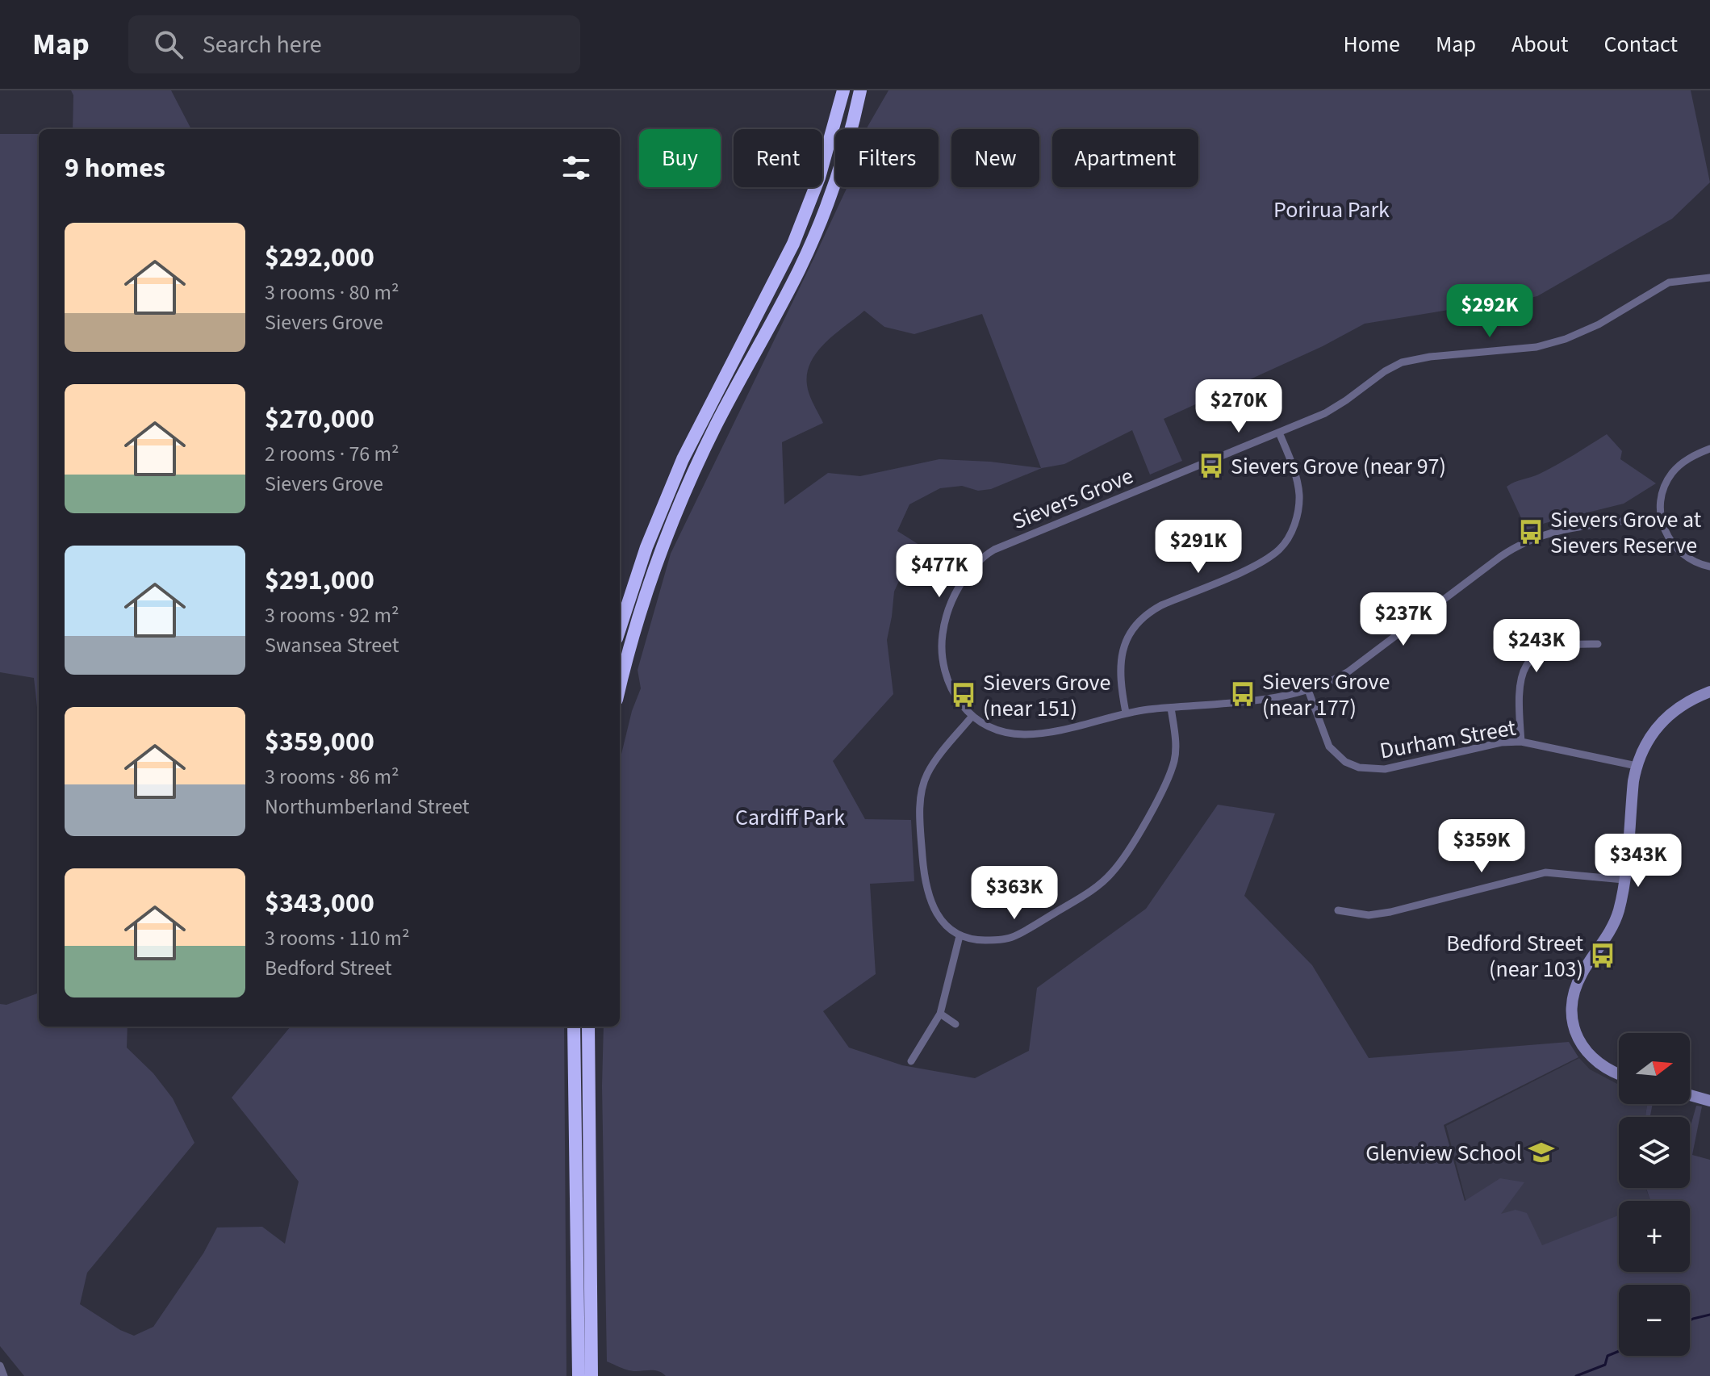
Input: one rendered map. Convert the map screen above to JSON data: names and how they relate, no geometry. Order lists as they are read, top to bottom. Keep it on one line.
{"streets":{"street":["Sievers Grove","Durham Street"]},"crossings":[["Sievers Grove","Durham Street"]],"parks":["Porirua Park","Cardiff Park"],"places":{"bus stop":["Sievers Grove (near 97)","Sievers Grove at Sievers Reserve","Sievers Grove (near 177)","Sievers Grove (near 151)","Bedford Street (near 103)"],"school or university":["Glenview School"]},"north":"right","page":{"header":"Map","search":"Search here","nav":["Home","Map","About","Contact"],"chip":["Buy","Rent","Filters","New","Apartment"],"heading":"9 homes","list":[{"name":"$292,000","note":"3 rooms · 80 m² · Sievers Grove"},{"name":"$270,000","note":"2 rooms · 76 m² · Sievers Grove"},{"name":"$291,000","note":"3 rooms · 92 m² · Swansea Street"},{"name":"$359,000","note":"3 rooms · 86 m² · Northumberland Street"},{"name":"$343,000","note":"3 rooms · 110 m² · Bedford Street"}],"price":["$292K","$270K","$291K","$477K","$237K","$243K","$359K","$343K","$363K"],"map_buttons":["+","−"]}}
